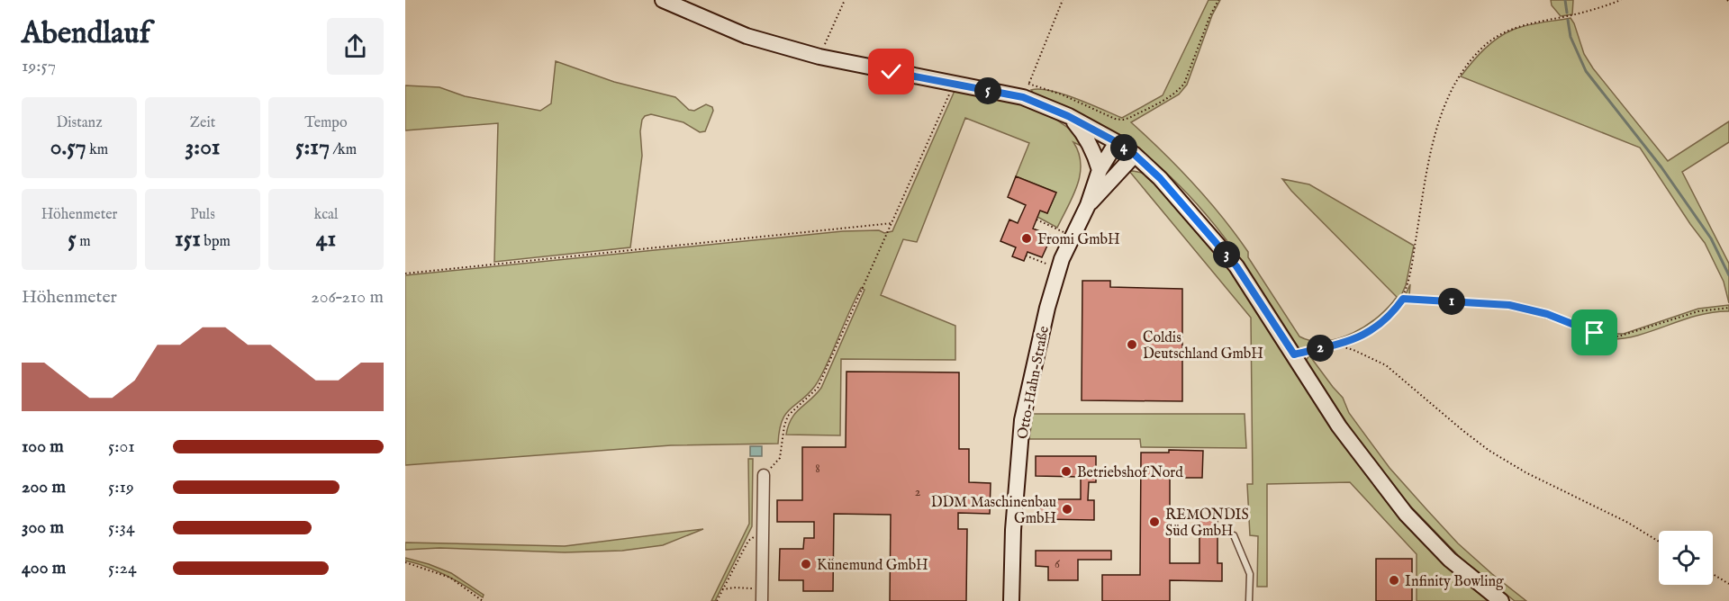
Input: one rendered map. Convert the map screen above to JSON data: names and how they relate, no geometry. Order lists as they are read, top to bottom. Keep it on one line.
{"streets":{"street":["Otto-Hahn-Straße"]},"places":["Fromi GmbH","Coldis Deutschland GmbH","Betriebshof Nord","DDM Maschinenbau GmbH","REMONDIS Süd GmbH","Künemund GmbH","Infinity Bowling"],"house_numbers":["8","2","6"],"page":{"heading":["Abendlauf","19:57"],"pins":["5","4","3","1","2"],"stats":[["Distanz","0.57 km"],["Zeit","3:01"],["Tempo","5:17 /km"],["Höhenmeter","5 m"],["Puls","151 bpm"],["kcal","41"]],"chart":["Höhenmeter","206–210 m"],"list":[{"name":"100 m","note":"5:01"},{"name":"200 m","note":"5:19"},{"name":"300 m","note":"5:34"},{"name":"400 m","note":"5:24"}]}}
